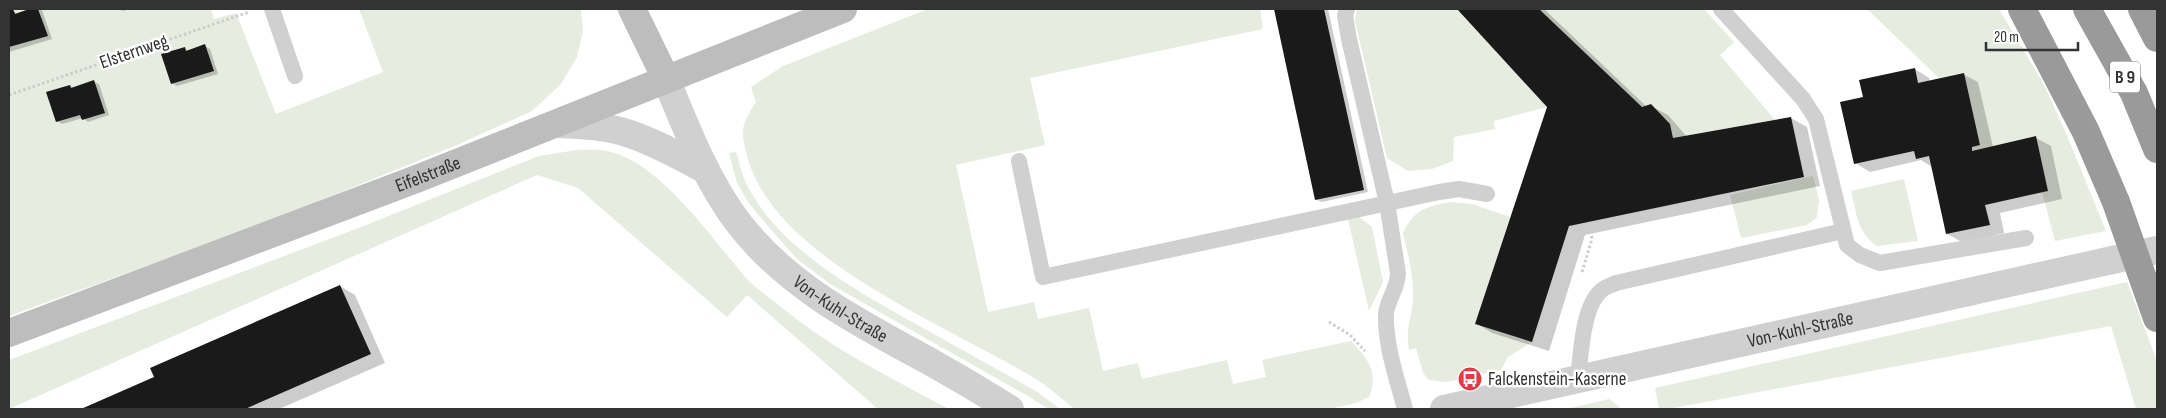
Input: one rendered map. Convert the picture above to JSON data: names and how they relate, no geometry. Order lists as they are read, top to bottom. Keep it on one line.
{"streets":{"highway":["B 9"],"street":["Eifelstraße","Von-Kuhl-Straße"],"path":["Elsternweg"]},"crossings":[["Eifelstraße","Von-Kuhl-Straße"]],"places":{"bus stop":["Falckenstein-Kaserne"]},"scale_bar":"20 m"}
